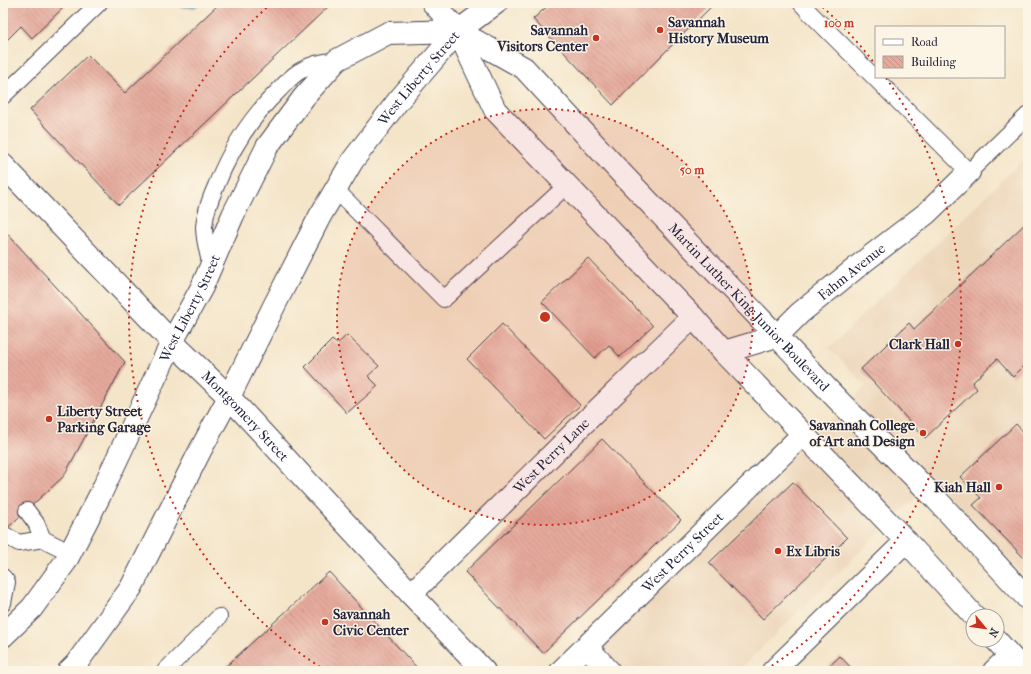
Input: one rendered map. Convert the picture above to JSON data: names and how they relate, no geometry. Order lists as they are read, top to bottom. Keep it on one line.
{"streets":{"main road":["West Liberty Street","Fahm Avenue","Martin Luther King Junior Boulevard","Montgomery Street","West Perry Lane","West Perry Street"]},"crossings":[["West Liberty Street","Martin Luther King Junior Boulevard"],["West Liberty Street","Montgomery Street"],["Fahm Avenue","Martin Luther King Junior Boulevard"],["Martin Luther King Junior Boulevard","West Perry Lane"],["Martin Luther King Junior Boulevard","West Perry Street"],["Montgomery Street","West Perry Lane"]],"places":["Savannah History Museum","Savannah Visitors Center","Clark Hall","Liberty Street Parking Garage","Savannah College of Art and Design","Kiah Hall","Ex Libris","Savannah Civic Center"],"legend":["Road","Building"],"north":"bottom right","rings":["100 m","50 m"]}
